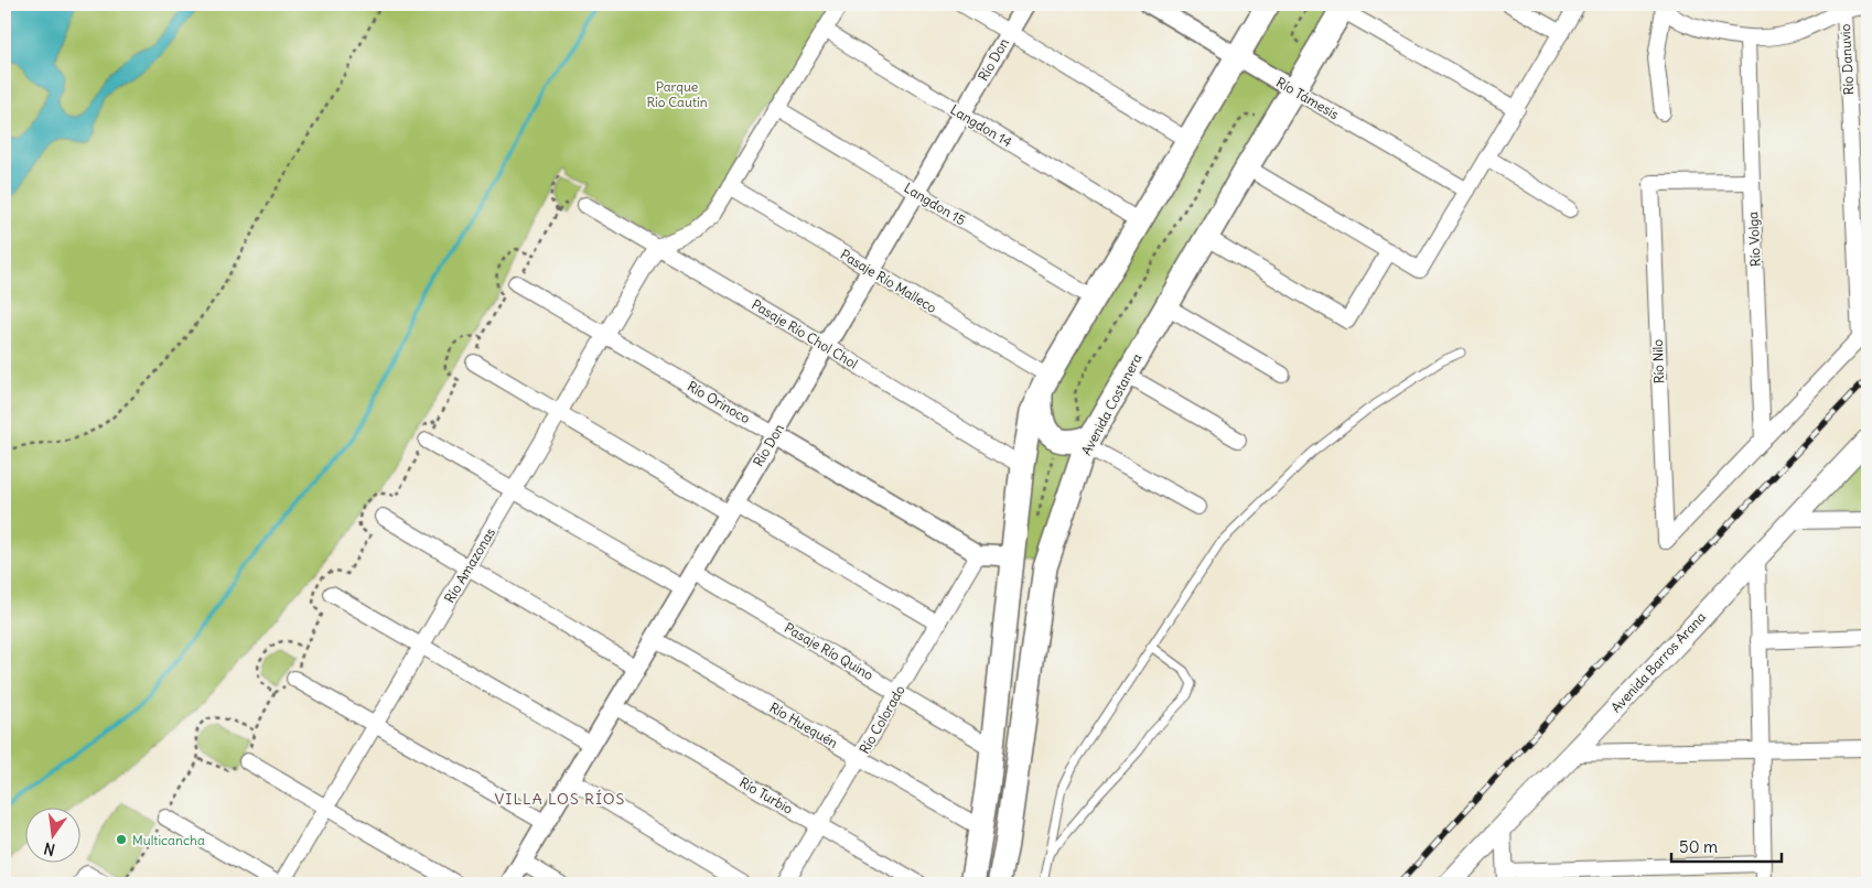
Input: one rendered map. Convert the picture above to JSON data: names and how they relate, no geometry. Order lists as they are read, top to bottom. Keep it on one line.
{"streets":{"main road":["Avenida Costanera","Avenida Barros Arana"],"street":["Río Don","Río Danuvio","Río Támesis","Langdon 14","Langdon 15","Río Volga","Pasaje Río Malleco","Pasaje Río Chol Chol","Río Nilo","Río Orinoco","Río Amazonas","Pasaje Río Quino","Río Colorado","Río Huequén","Río Turbio"]},"crossings":[["Río Don","Langdon 14"],["Río Don","Langdon 15"],["Río Don","Pasaje Río Malleco"],["Río Don","Pasaje Río Chol Chol"],["Río Don","Río Orinoco"],["Río Don","Pasaje Río Quino"],["Río Don","Río Huequén"],["Río Don","Río Turbio"],["Río Támesis","Avenida Costanera"],["Río Volga","Río Nilo"],["Pasaje Río Chol Chol","Río Amazonas"],["Río Orinoco","Río Amazonas"],["Río Orinoco","Río Colorado"],["Pasaje Río Quino","Río Colorado"],["Río Colorado","Río Huequén"],["Río Colorado","Río Turbio"]],"districts":["VILLA LOS RÍOS"],"parks":["Parque Río Cautín"],"places":["Multicancha"],"scale_bar":"50 m","north":"bottom"}
